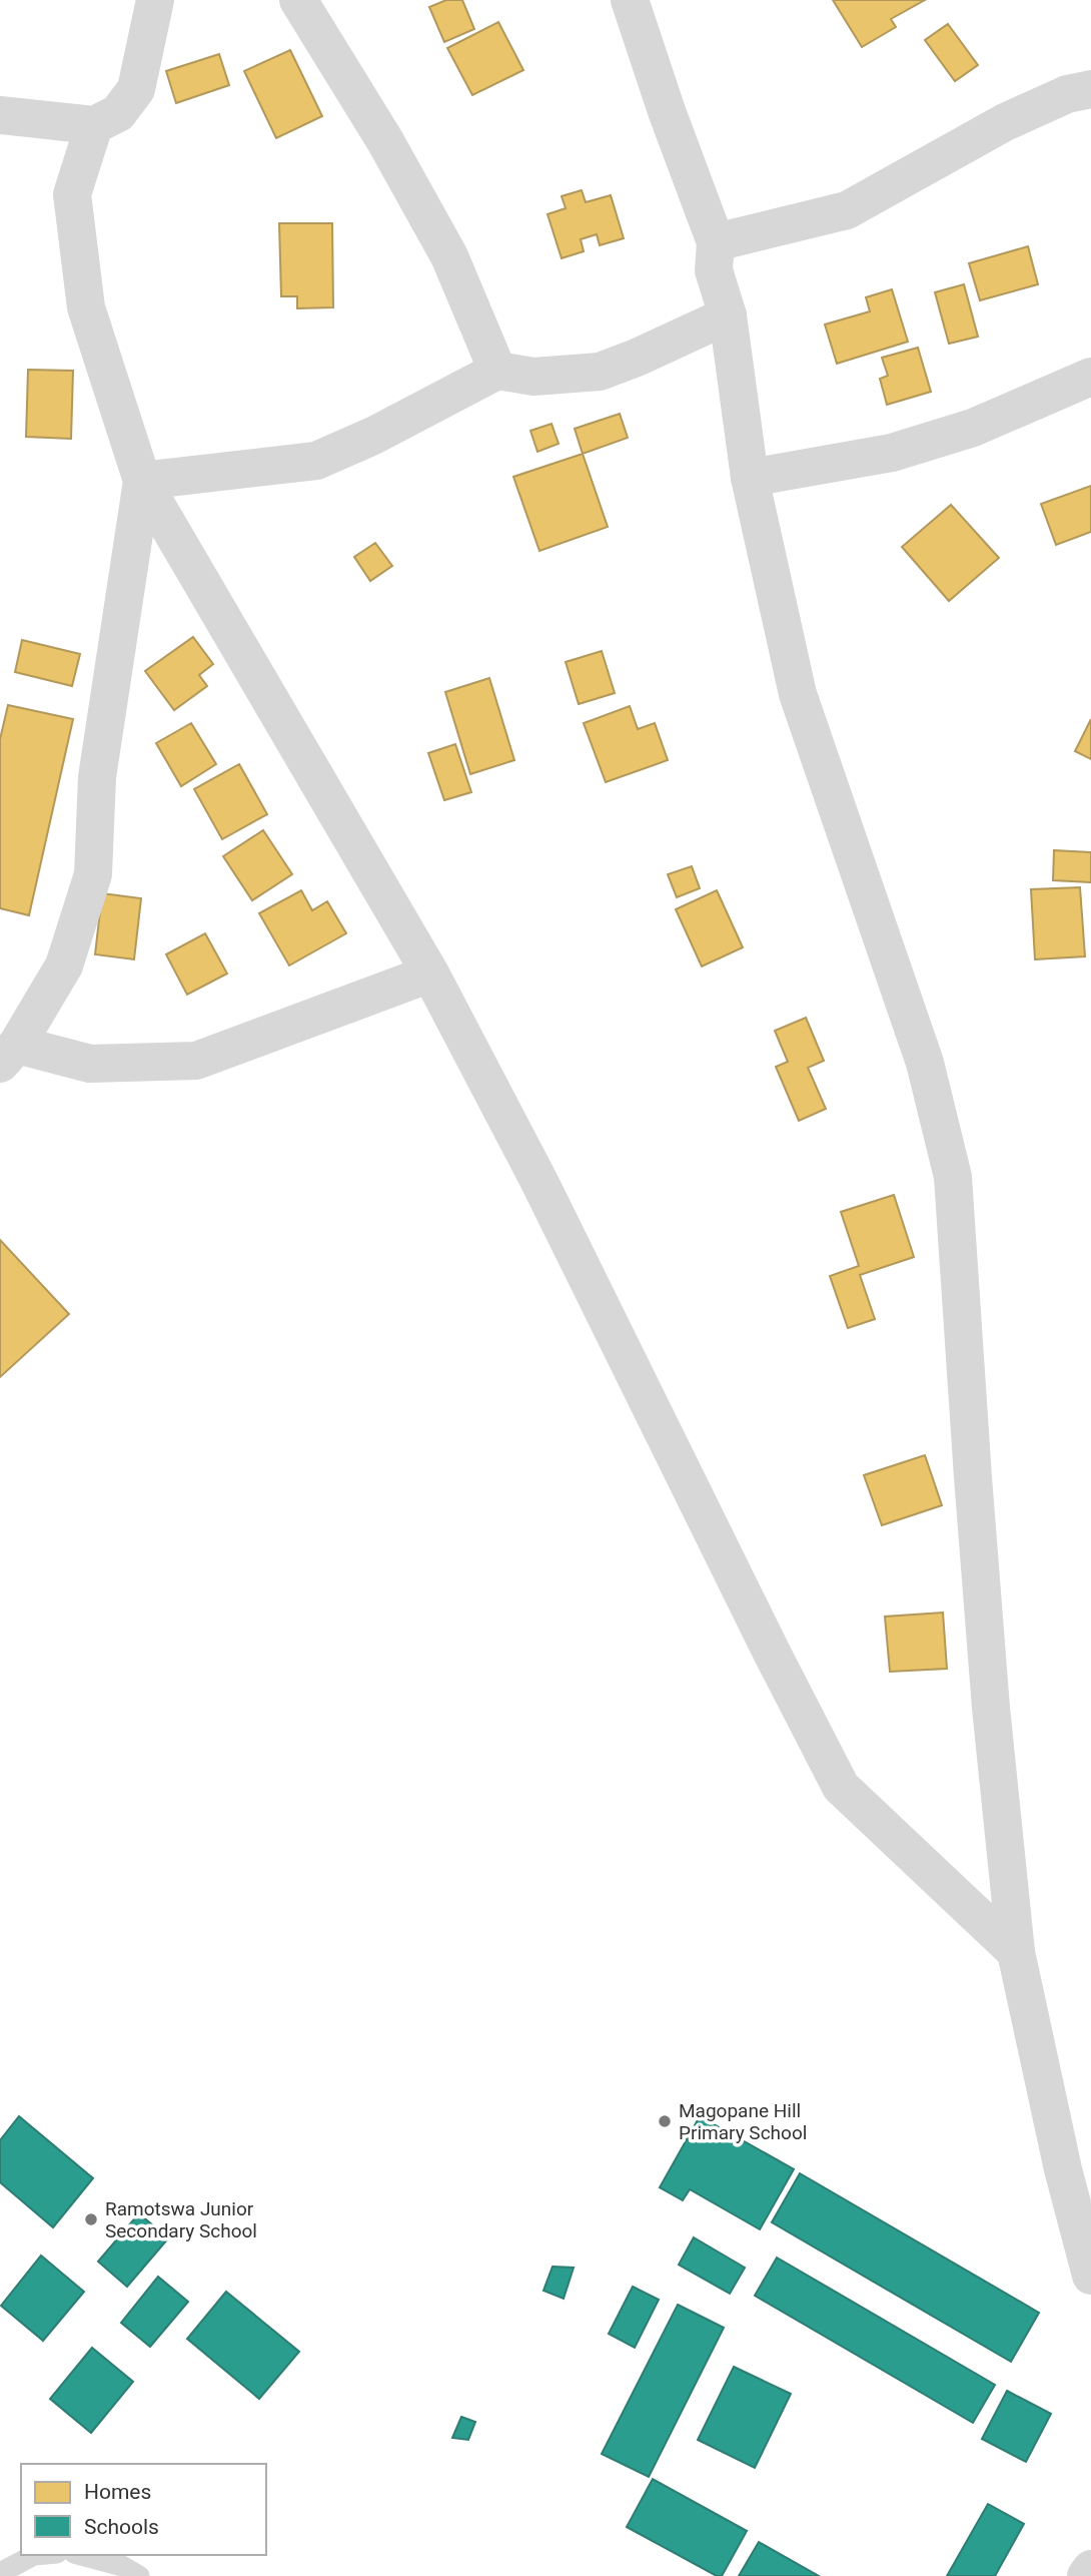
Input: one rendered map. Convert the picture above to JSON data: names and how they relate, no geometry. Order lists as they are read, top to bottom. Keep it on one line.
{"places":["Magopane Hill Primary School","Ramotswa Junior Secondary School"],"legend":["Homes","Schools"]}
